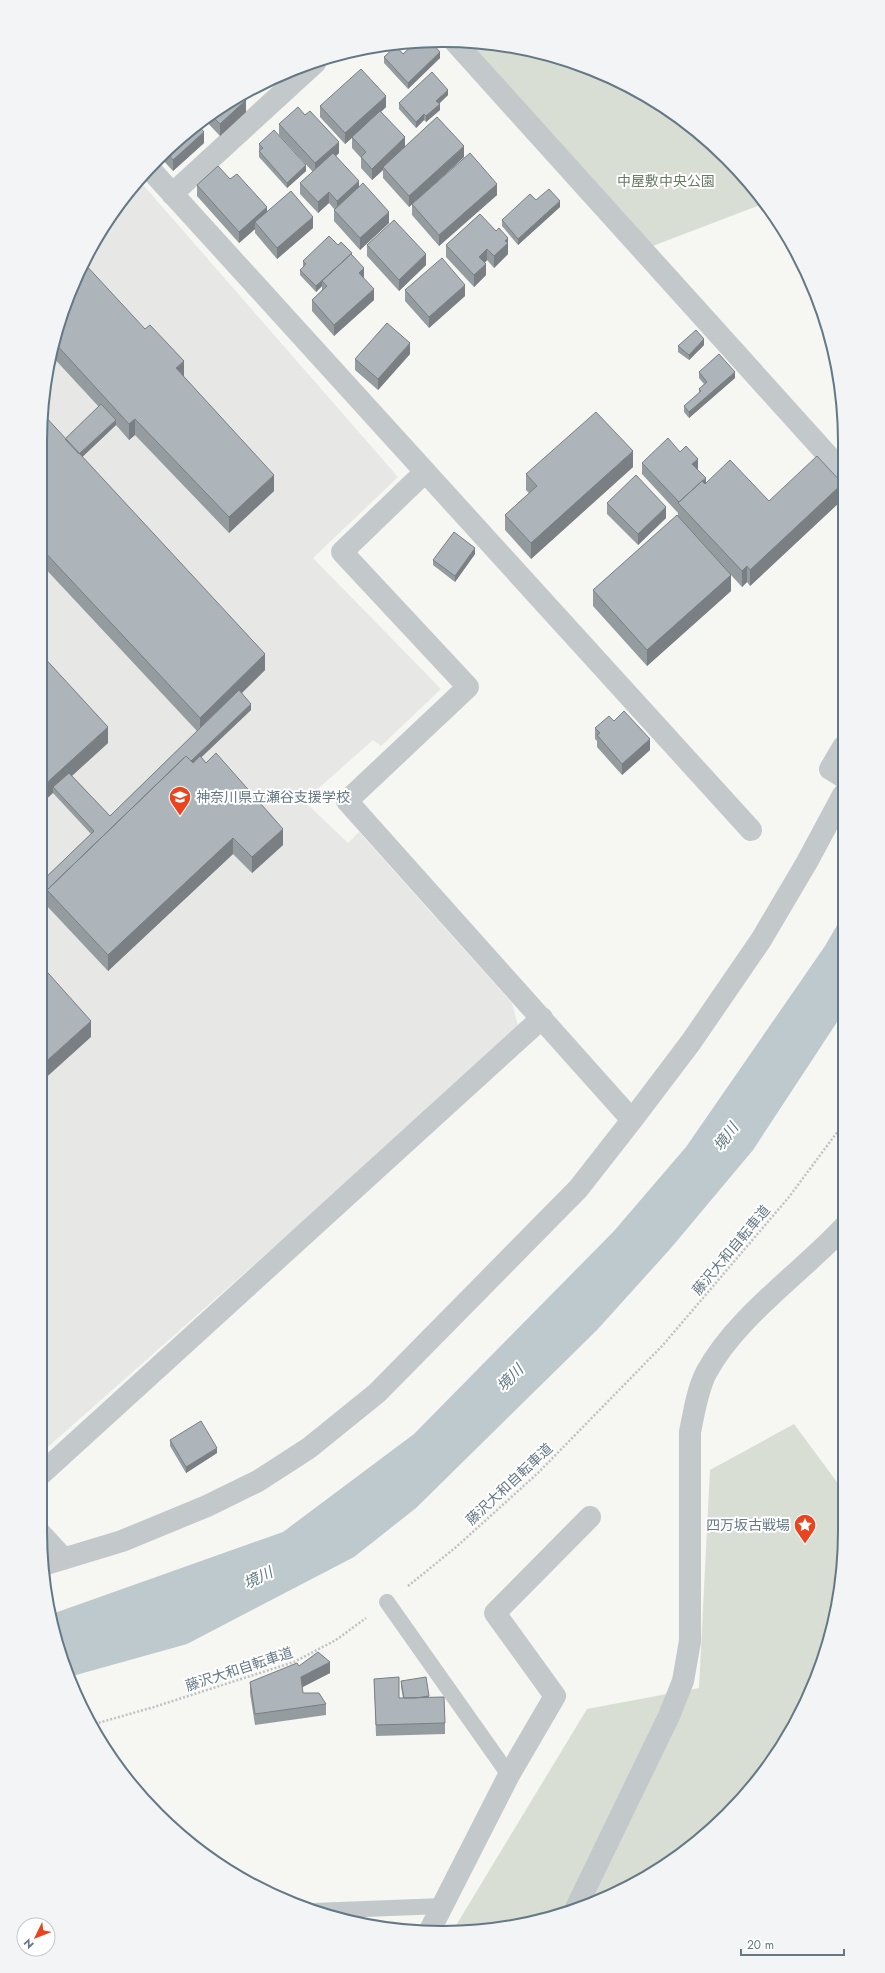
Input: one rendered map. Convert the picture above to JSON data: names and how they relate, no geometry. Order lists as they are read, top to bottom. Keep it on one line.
{"streets":{"path":["藤沢大和自転車道"]},"water":["境川"],"parks":["中屋敷中央公園"],"places":{"school or university":["神奈川県立瀬谷支援学校"],"place":["四万坂古戦場"]},"scale_bar":"20 m","north":"bottom left"}
